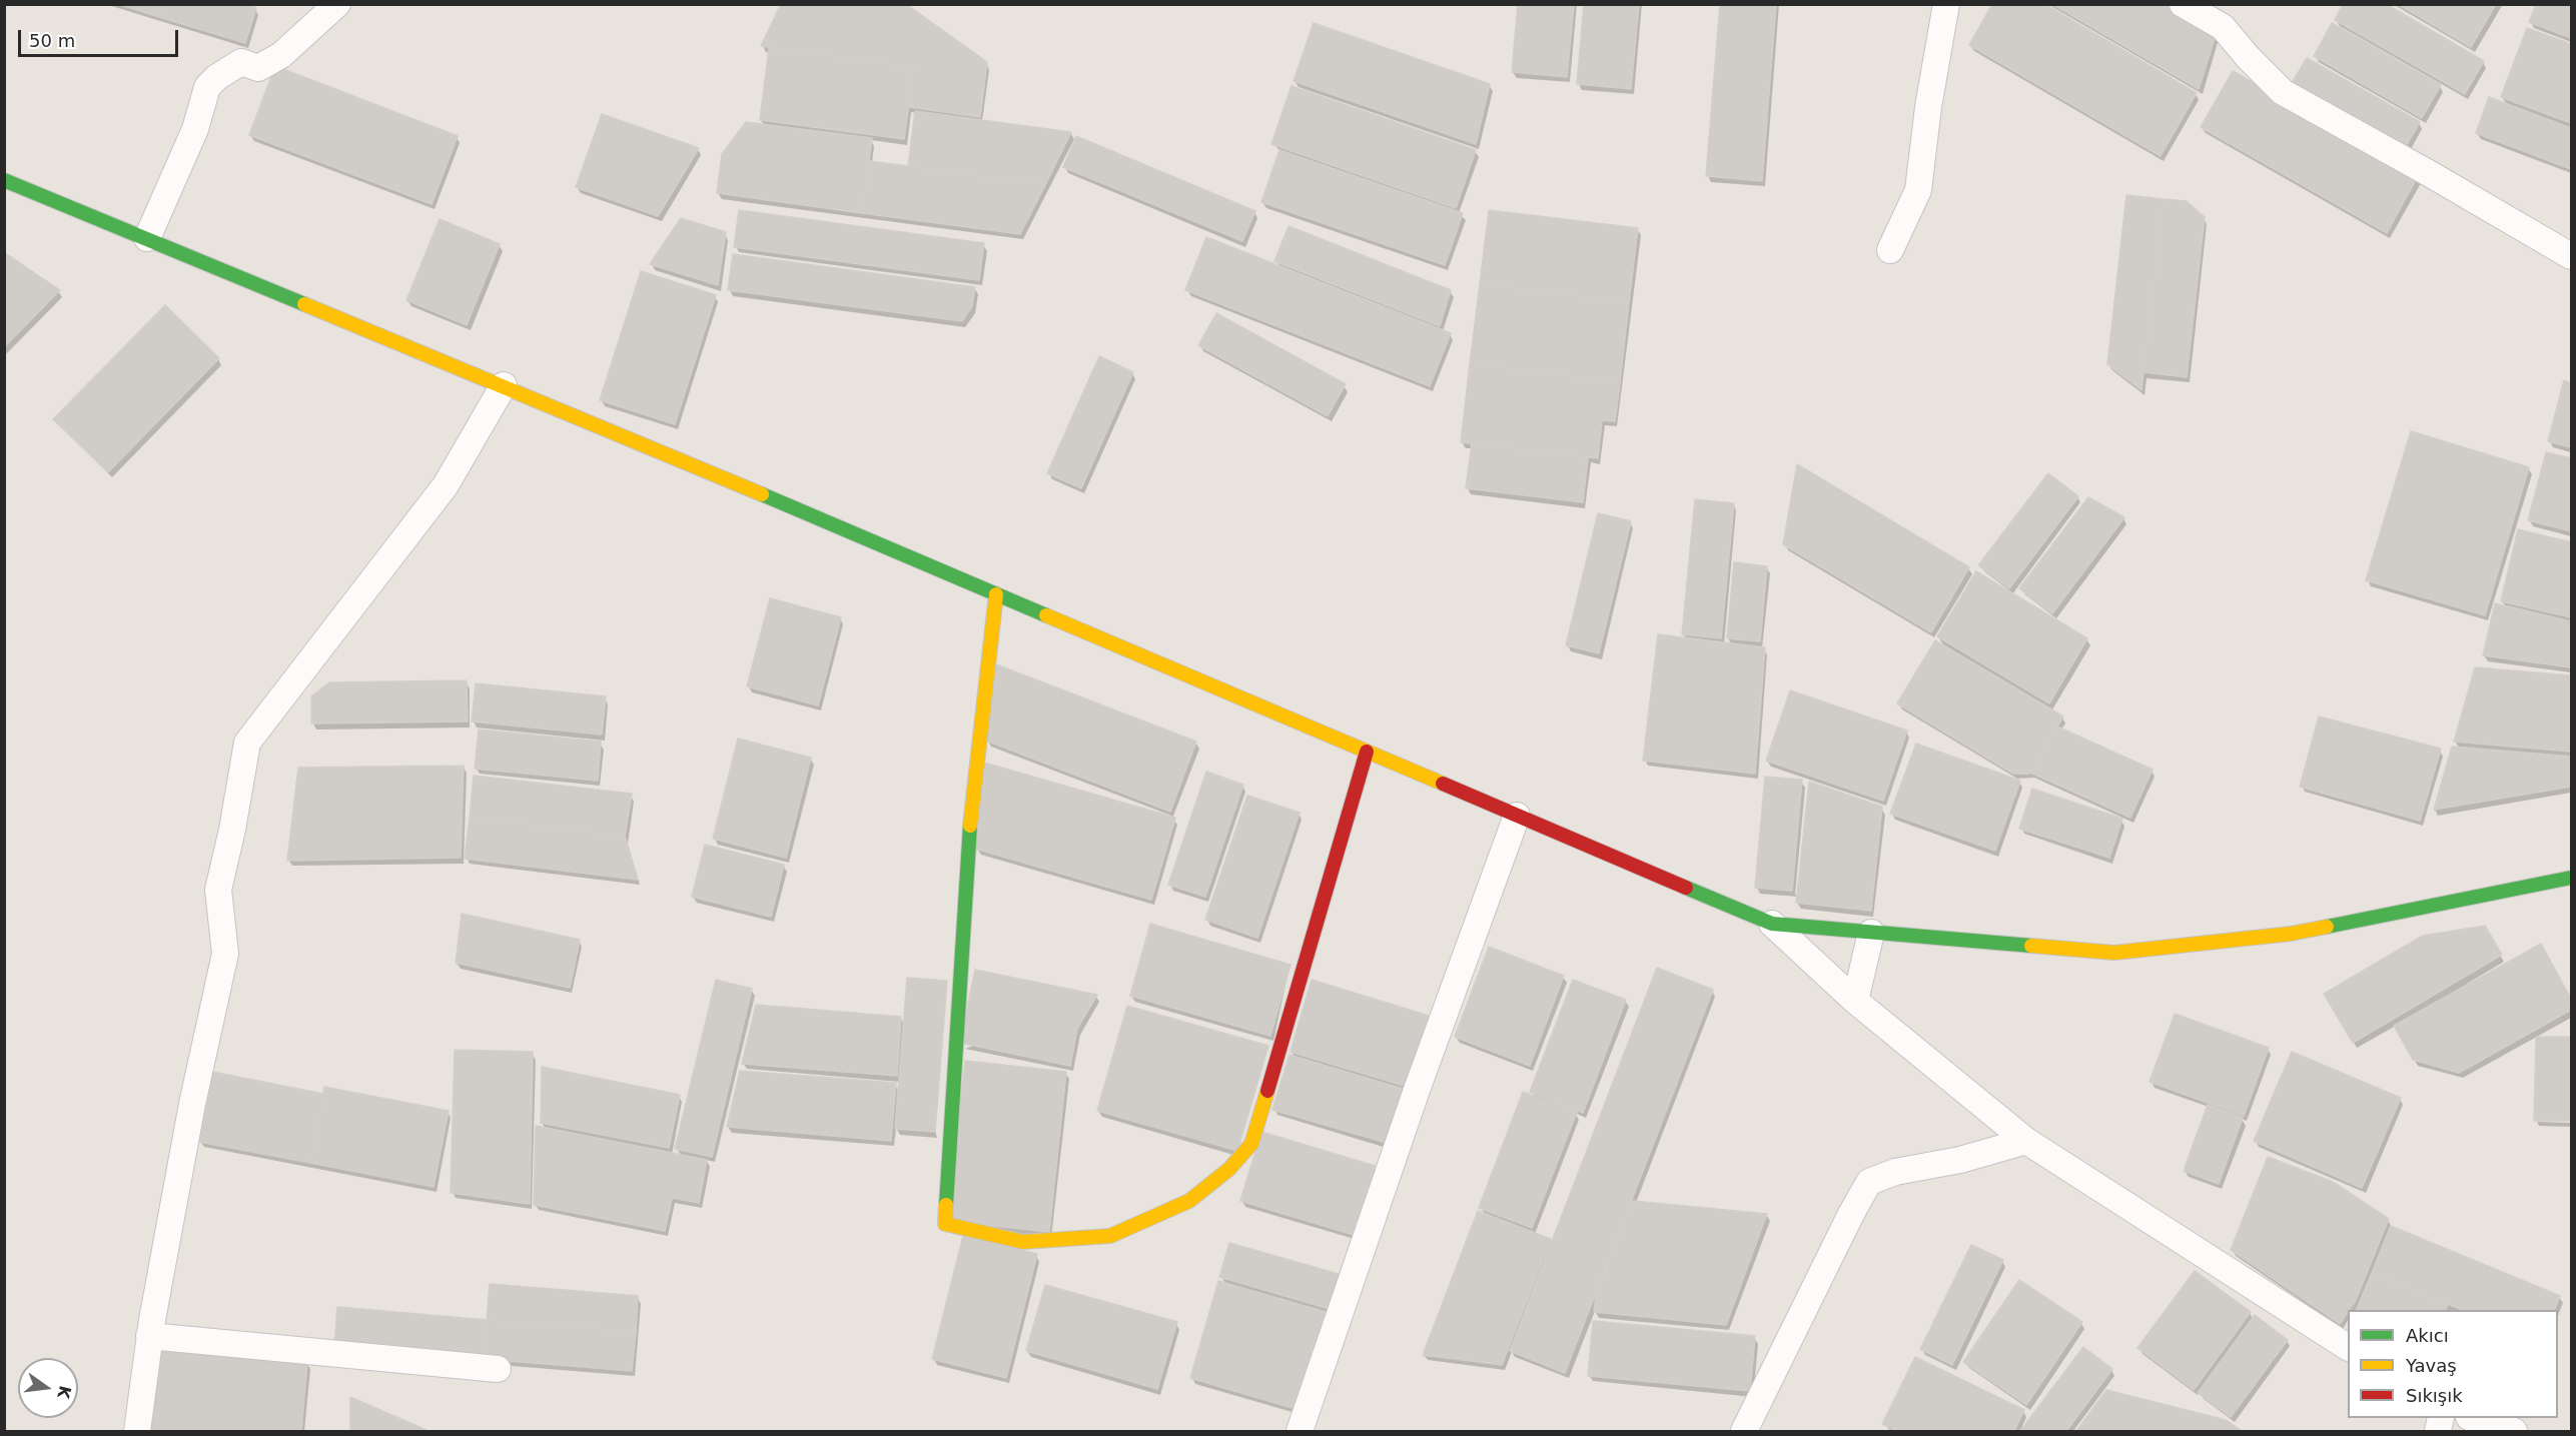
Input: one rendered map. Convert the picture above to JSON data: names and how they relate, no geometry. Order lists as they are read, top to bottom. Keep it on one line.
{"legend":["Akıcı","Yavaş","Sıkışık"],"scale_bar":"50 m","north":"right"}
